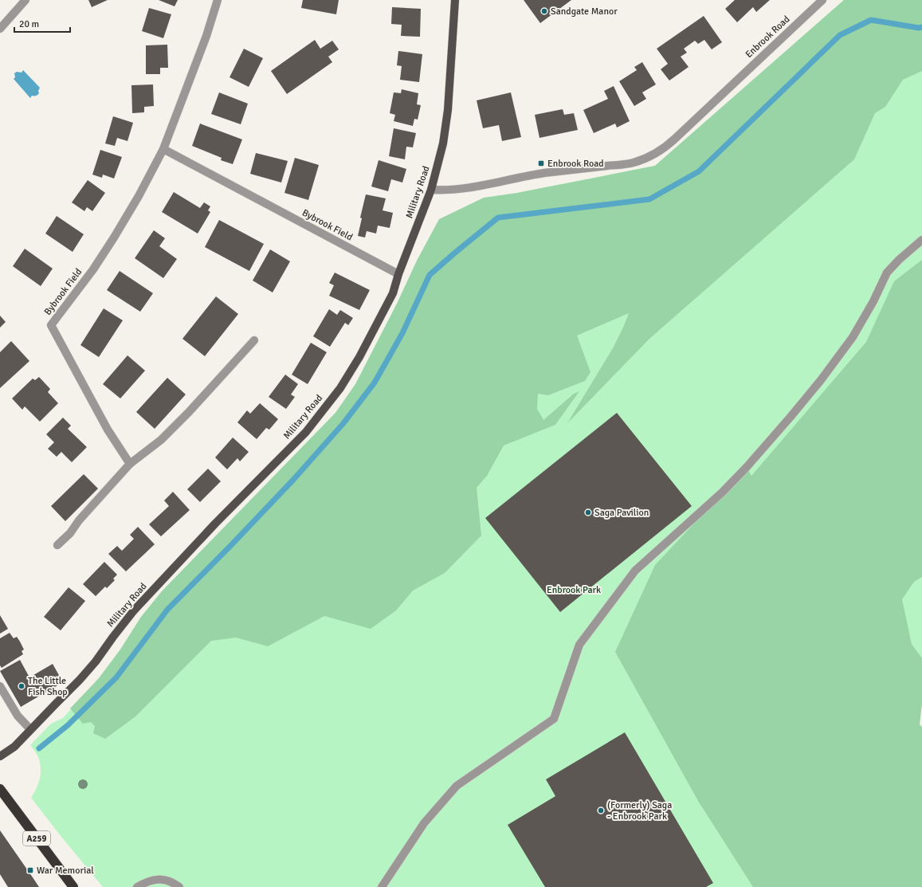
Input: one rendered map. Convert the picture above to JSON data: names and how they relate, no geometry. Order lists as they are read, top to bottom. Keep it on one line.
{"streets":{"highway":["A259"],"main road":["Military Road"],"street":["Enbrook Road","Bybrook Field"]},"crossings":[["Enbrook Road","Military Road"],["Military Road","Bybrook Field"]],"parks":["Enbrook Park"],"places":{"other":["Sandgate Manor","Saga Pavilion","The Little Fish Shop","(Formerly) Saga - Enbrook Park"],"transit":["Enbrook Road","War Memorial"]},"scale_bar":"20 m"}
